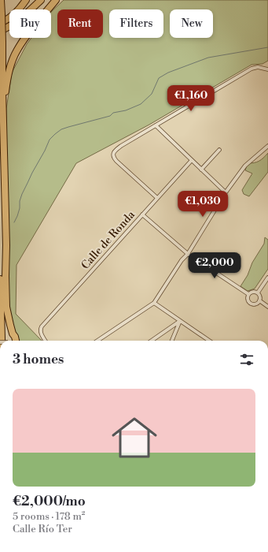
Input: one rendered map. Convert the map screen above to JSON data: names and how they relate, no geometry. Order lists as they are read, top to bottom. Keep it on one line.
{"streets":{"street":["Calle de Ronda"]},"page":{"chip":["Buy","Rent","Filters","New"],"price":["€1,160","€1,030","€2,000"],"heading":"3 homes","list":[{"name":"€2,000/mo","note":"5 rooms · 178 m² · Calle Río Ter"}]}}
